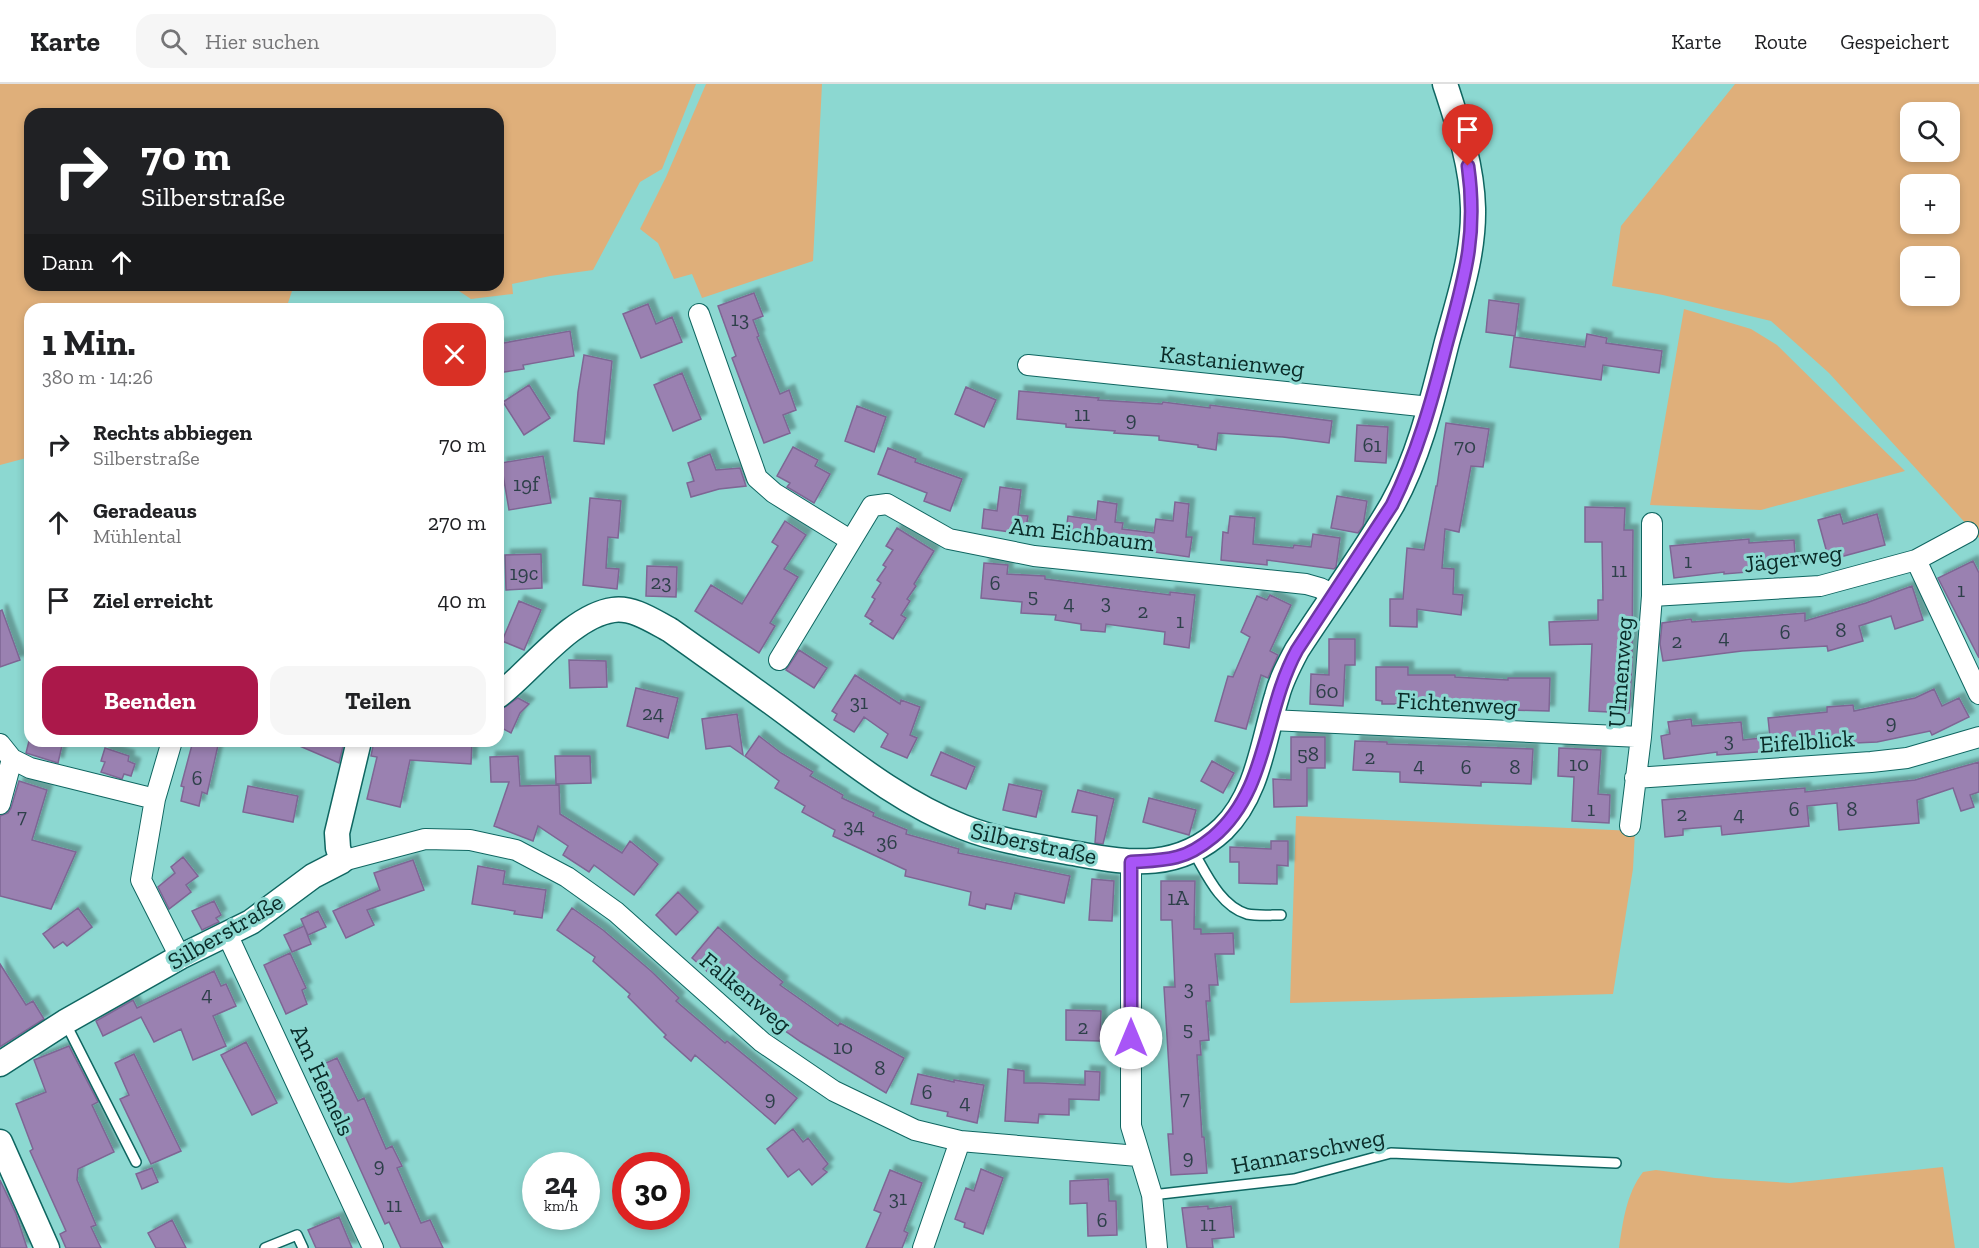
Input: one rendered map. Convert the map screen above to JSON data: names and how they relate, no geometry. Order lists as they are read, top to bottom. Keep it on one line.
{"streets":{"street":["Kastanienweg","Am Eichbaum","Jägerweg","Ulmenweg","Fichtenweg","Eifelblick","Silberstraße","Falkenweg","Am Hemels"],"lane":["Hannarschweg"]},"crossings":[["Kastanienweg","Silberstraße"],["Am Eichbaum","Silberstraße"],["Jägerweg","Ulmenweg"],["Ulmenweg","Fichtenweg"],["Ulmenweg","Eifelblick"],["Fichtenweg","Silberstraße"],["Silberstraße","Falkenweg"],["Silberstraße","Am Hemels"]],"house_numbers":["13","11","9","61","70","19f","1","11","19c","23","6","1","5","3","4","2","1","8","6","4","2","60","31","24","9","3","58","2","10","4","6","8","6","1","6","8","2","4","7","34","36","1A","3","4","2","5","10","8","6","9","7","4","9","9","31","11","6","11"],"page":{"header":"Karte","search":"Hier suchen","nav":["Karte","Route","Gespeichert"],"map_buttons":["+","−"],"turn":["70 m","Silberstraße"],"then":"Dann","heading":["1 Min.","380 m · 14:26"],"list":[{"name":"Rechts abbiegen","note":"Silberstraße","value":"70 m"},{"name":"Geradeaus","note":"Mühlental","value":"270 m"},{"name":"Ziel erreicht","value":"40 m"}],"buttons":["Beenden","Teilen"],"speed":"24 km/h","limit":"30"}}
